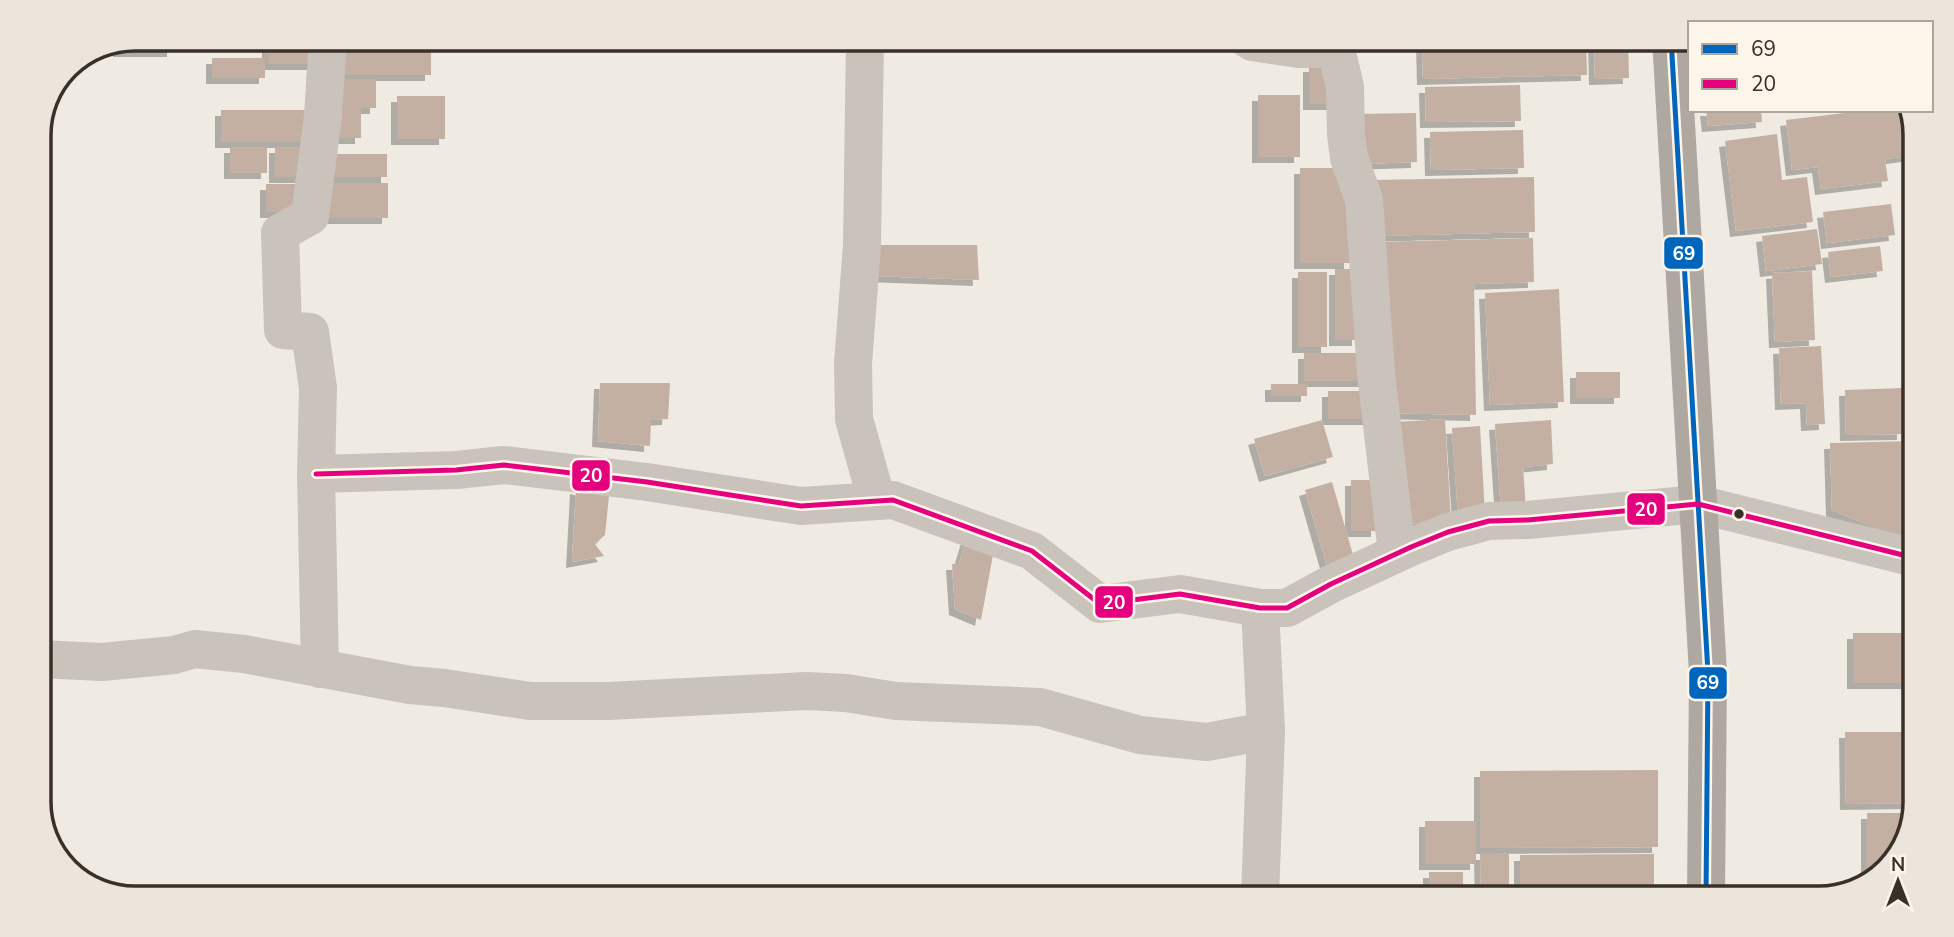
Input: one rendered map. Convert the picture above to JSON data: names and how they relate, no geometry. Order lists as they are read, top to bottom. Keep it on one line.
{"lines":["transit line 69","transit line 20"],"legend":["69","20"],"north":"top"}
